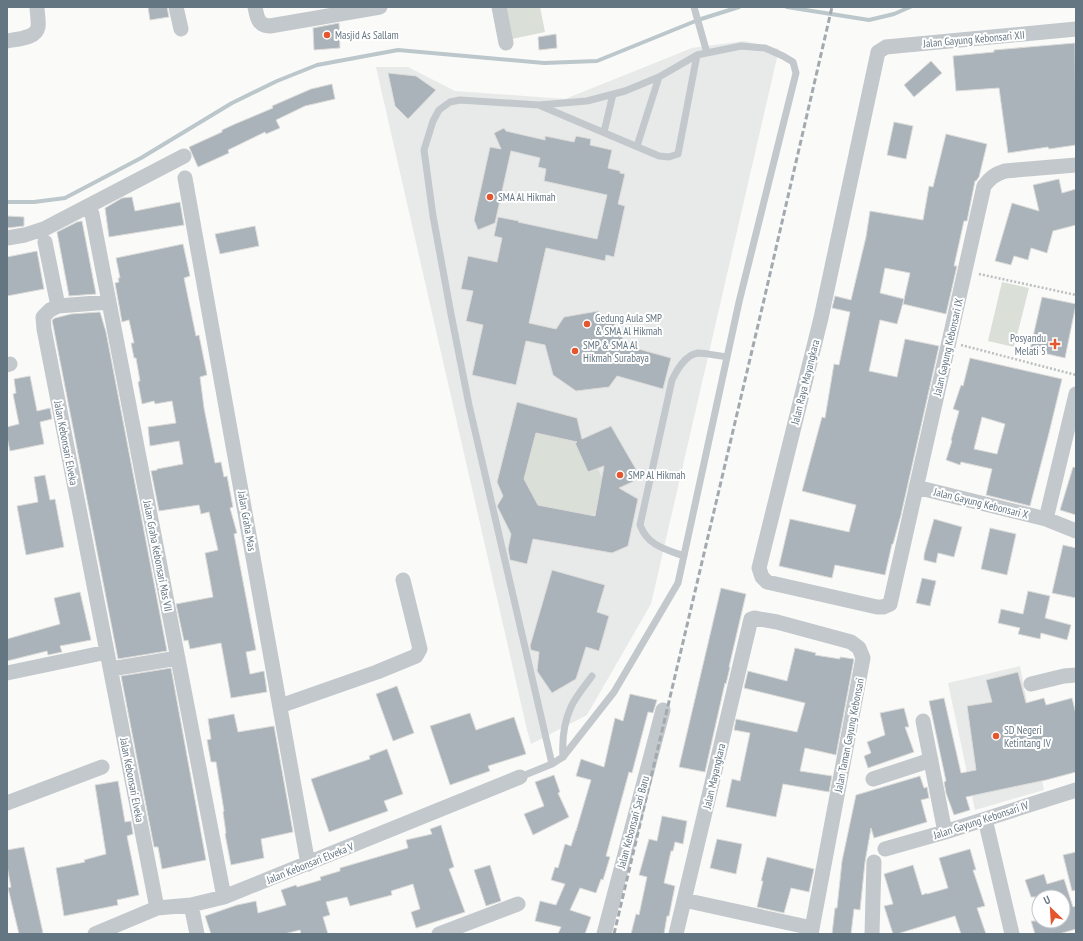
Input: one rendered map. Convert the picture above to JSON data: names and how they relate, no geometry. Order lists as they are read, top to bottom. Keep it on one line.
{"streets":{"street":["Jalan Gayung Kebonsari XII","Jalan Gayung Kebonsari IX","Jalan Raya Mayangkara","Jalan Kebonsari Elveka","Jalan Gayung Kebonsari X","Jalan Graha Mas","Jalan Graha Kebonsari Mas VII","Jalan Taman Gayung Kebonsari","Jalan Mayangkara","Jalan Gayung Kebonsari IV","Jalan Kebonsari Sari Baru","Jalan Kebonsari Elveka V"]},"crossings":[["Jalan Gayung Kebonsari XII","Jalan Raya Mayangkara"],["Jalan Gayung Kebonsari IX","Jalan Raya Mayangkara"],["Jalan Gayung Kebonsari IX","Jalan Gayung Kebonsari X"],["Jalan Kebonsari Elveka","Jalan Kebonsari Elveka V"],["Jalan Graha Mas","Jalan Kebonsari Elveka V"],["Jalan Graha Kebonsari Mas VII","Jalan Kebonsari Elveka V"],["Jalan Taman Gayung Kebonsari","Jalan Mayangkara"]],"places":{"other":["Masjid As Sallam","SMA Al Hikmah","Gedung Aula SMP & SMA Al Hikmah","SMP & SMA Al Hikmah Surabaya","SMP Al Hikmah","SD Negeri Ketintang IV"],"health":["Posyandu Melati 5"]},"north":"top left"}
